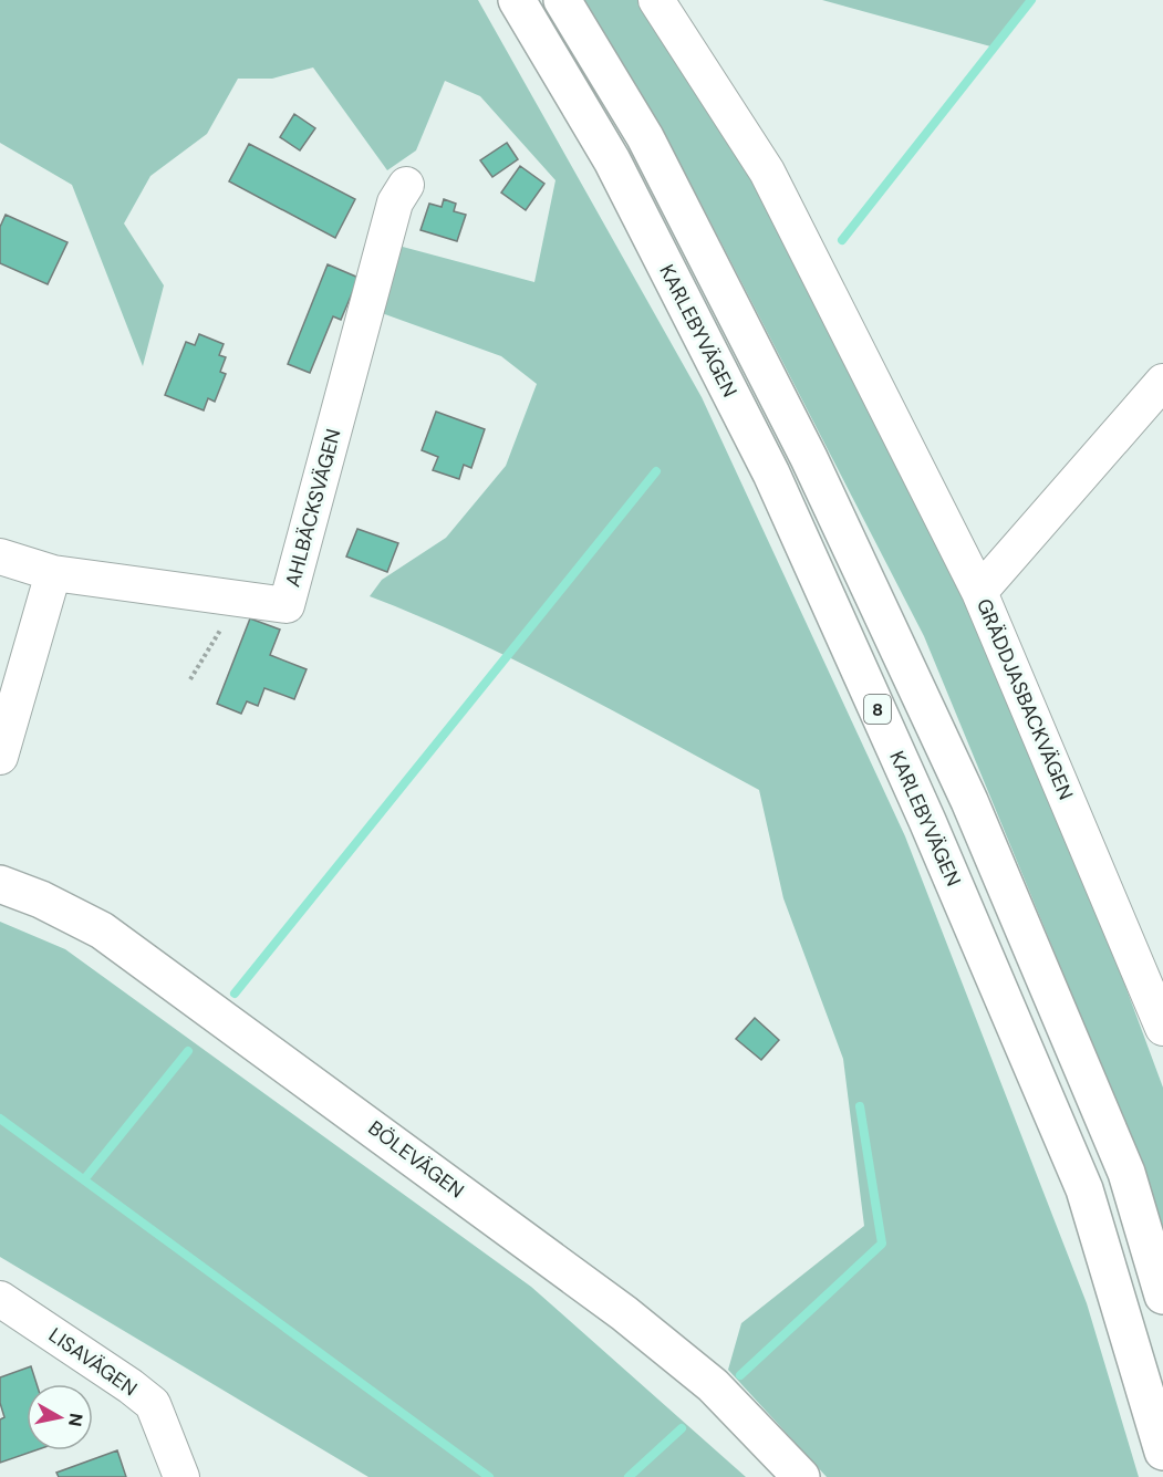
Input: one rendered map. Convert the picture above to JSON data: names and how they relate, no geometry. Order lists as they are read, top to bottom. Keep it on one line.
{"streets":{"main road":["KARLEBYVÄGEN","8","BÖLEVÄGEN"],"street":["AHLBÄCKSVÄGEN","GRÄDDJASBACKVÄGEN","LISAVÄGEN"]},"north":"right"}
